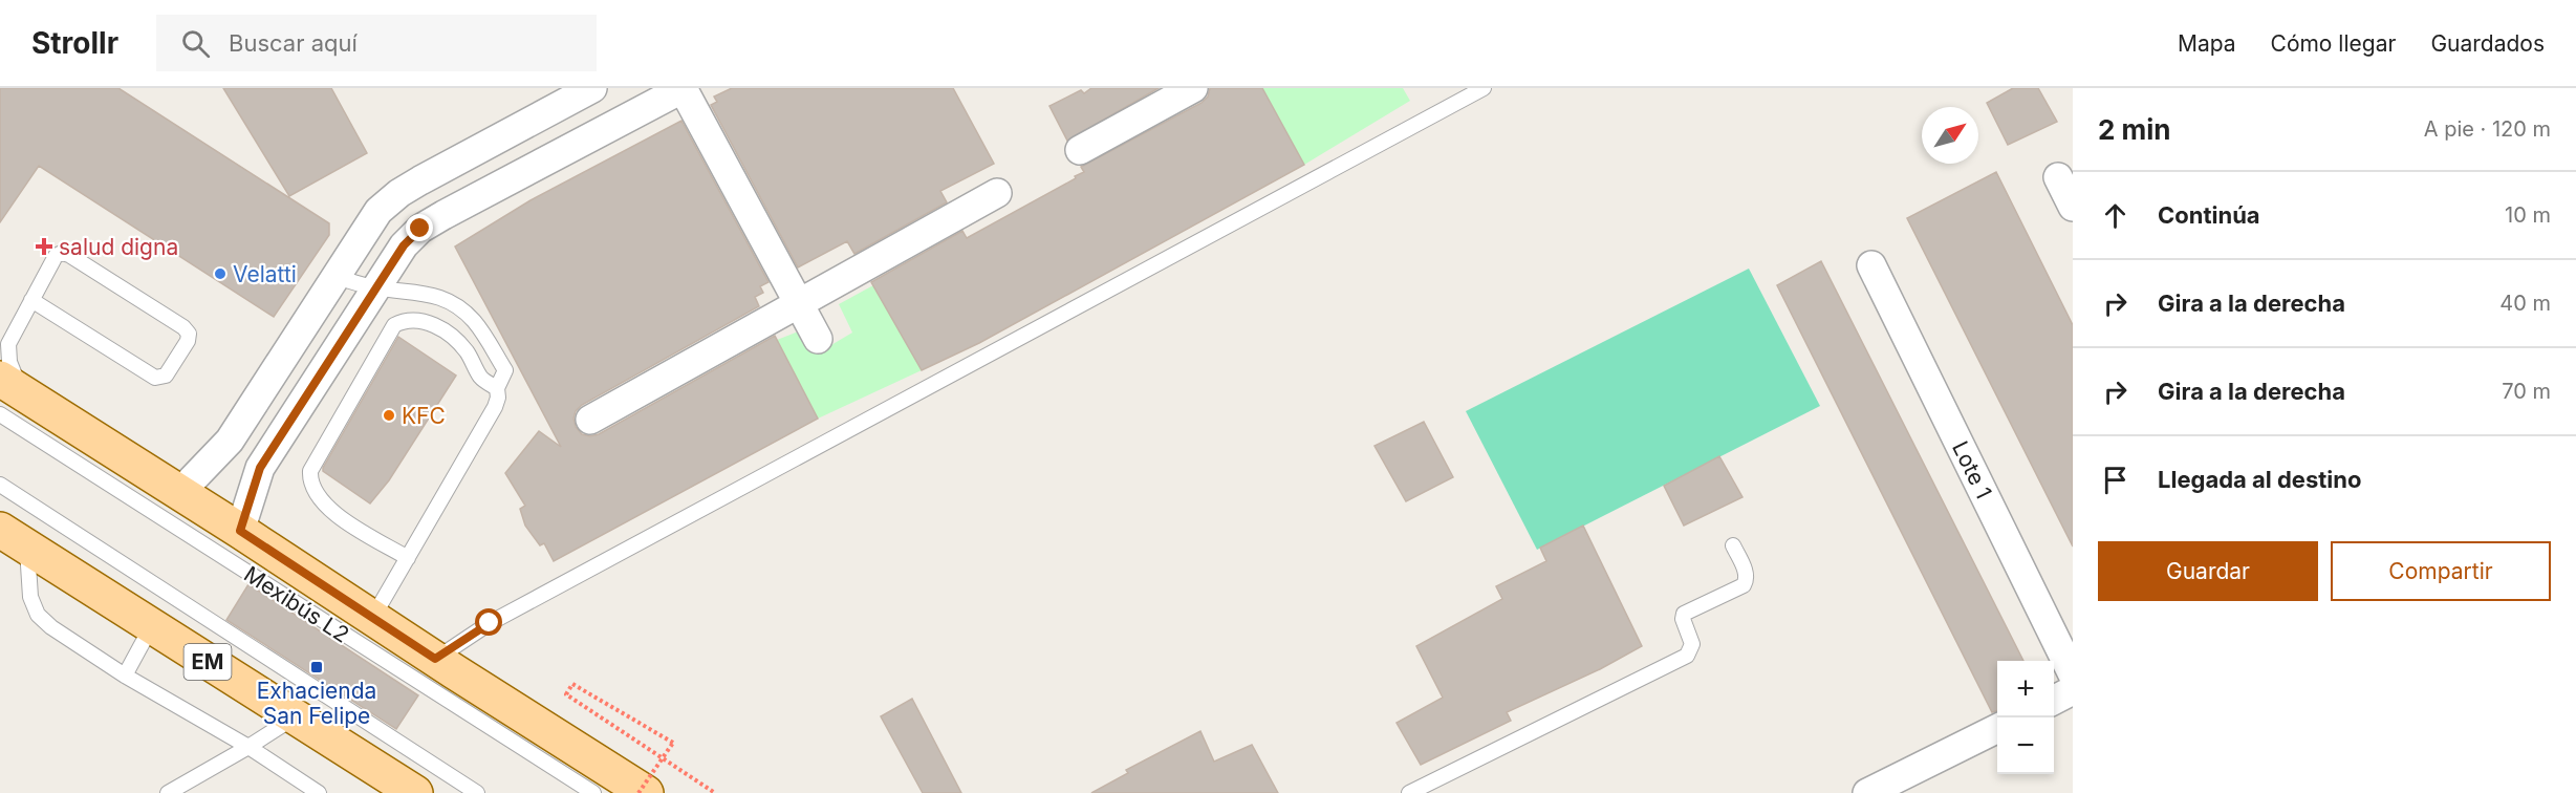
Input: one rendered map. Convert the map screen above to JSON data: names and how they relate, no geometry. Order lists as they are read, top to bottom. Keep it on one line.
{"streets":{"main road":["EM"],"street":["Lote 1"],"lane":["Mexibús L2"]},"places":{"health":["salud digna"],"other":["Velatti","KFC"],"transit":["Exhacienda San Felipe"]},"north":"top right","page":{"header":"Strollr","search":"Buscar aquí","nav":["Mapa","Cómo llegar","Guardados"],"heading":["2 min","A pie · 120 m"],"list":[["Continúa","10 m"],["Gira a la derecha","40 m"],["Gira a la derecha","70 m"],"Llegada al destino"],"buttons":["Guardar","Compartir"],"map_buttons":["+","−"]}}
